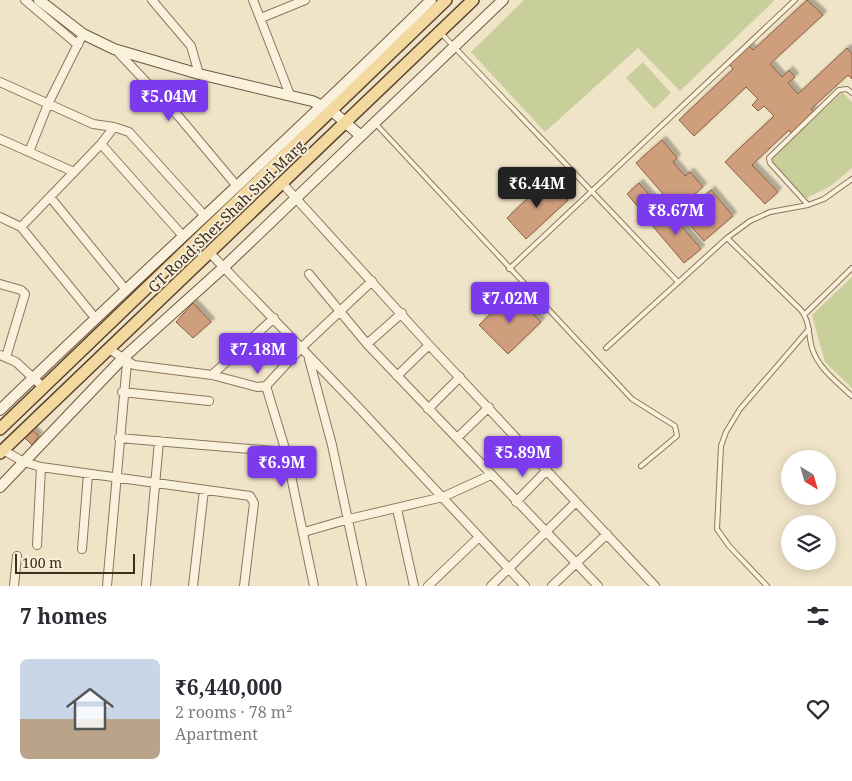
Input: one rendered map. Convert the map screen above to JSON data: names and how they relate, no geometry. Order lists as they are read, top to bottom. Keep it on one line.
{"streets":{"main road":["GT Road;Sher Shah Suri Marg"]},"scale_bar":"100 m","north":"bottom right","page":{"price":["₹5.04M","₹6.44M","₹8.67M","₹7.02M","₹7.18M","₹5.89M","₹6.9M"],"scale":"100 m","heading":"7 homes","list":[{"name":"₹6,440,000","note":"2 rooms · 78 m² · Apartment"}]}}
